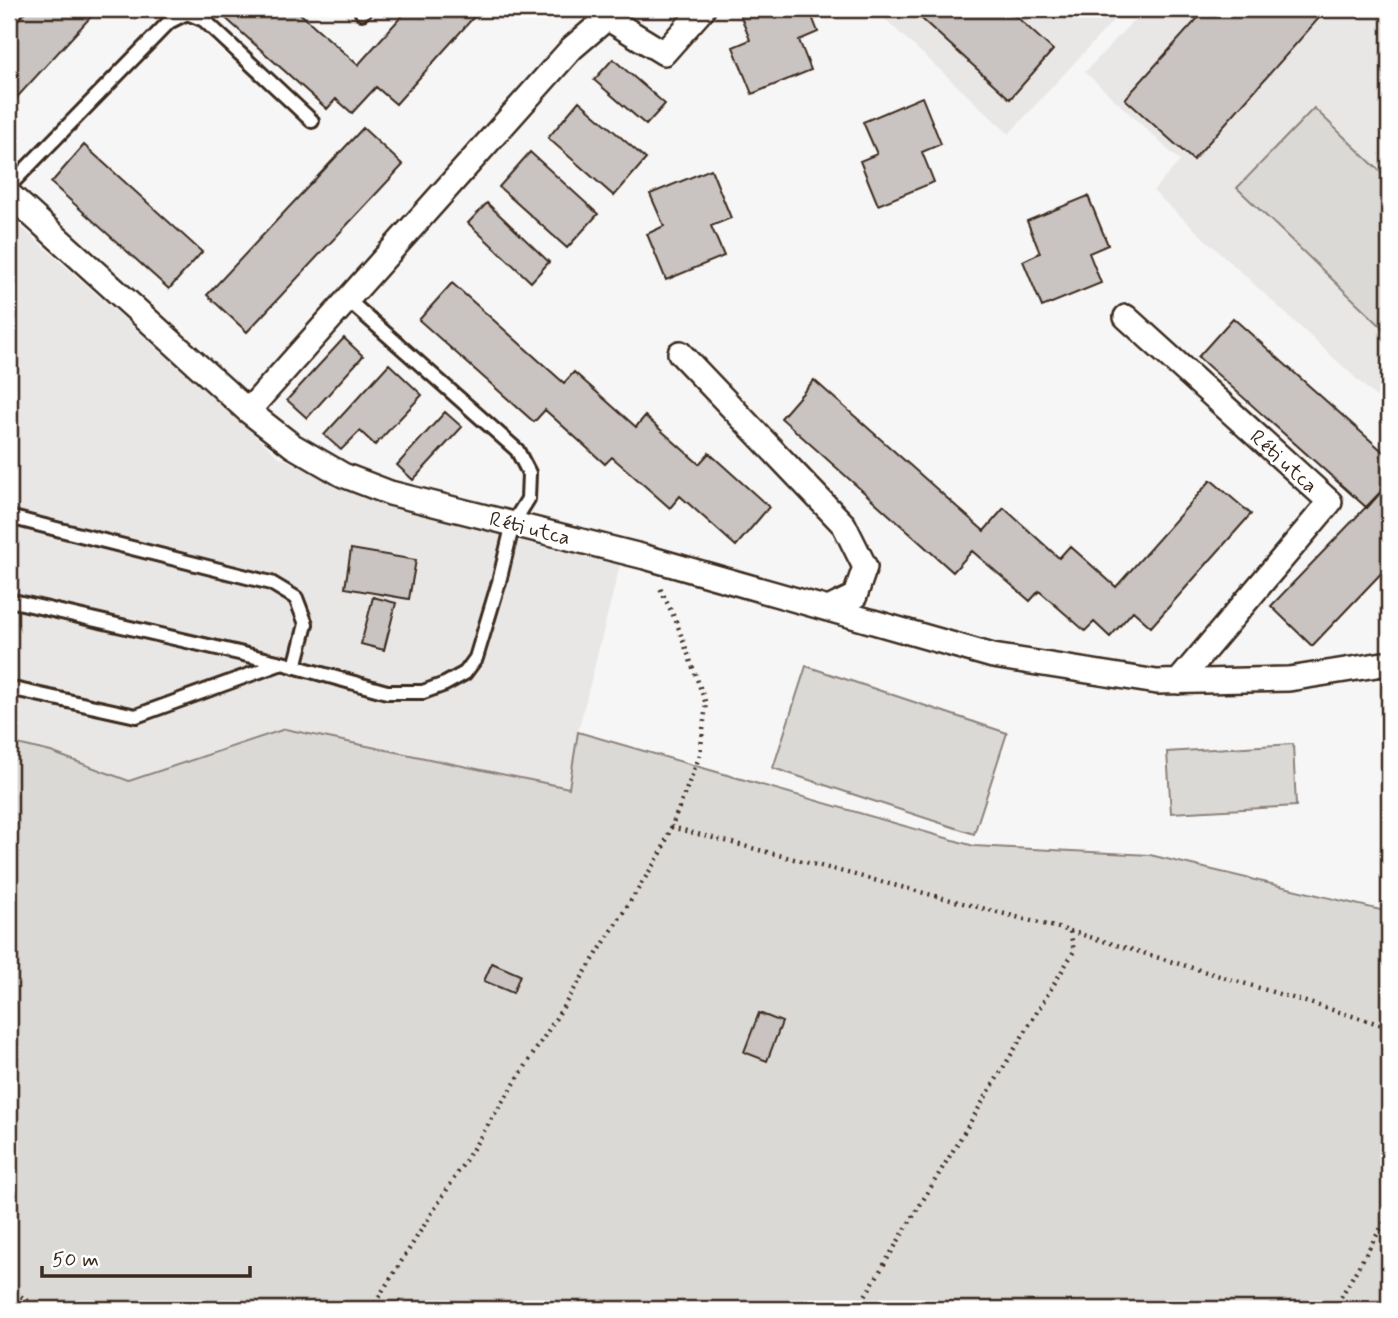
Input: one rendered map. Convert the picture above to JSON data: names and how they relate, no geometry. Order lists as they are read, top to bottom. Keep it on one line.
{"streets":{"street":["Réti utca"]},"scale_bar":"50 m"}
